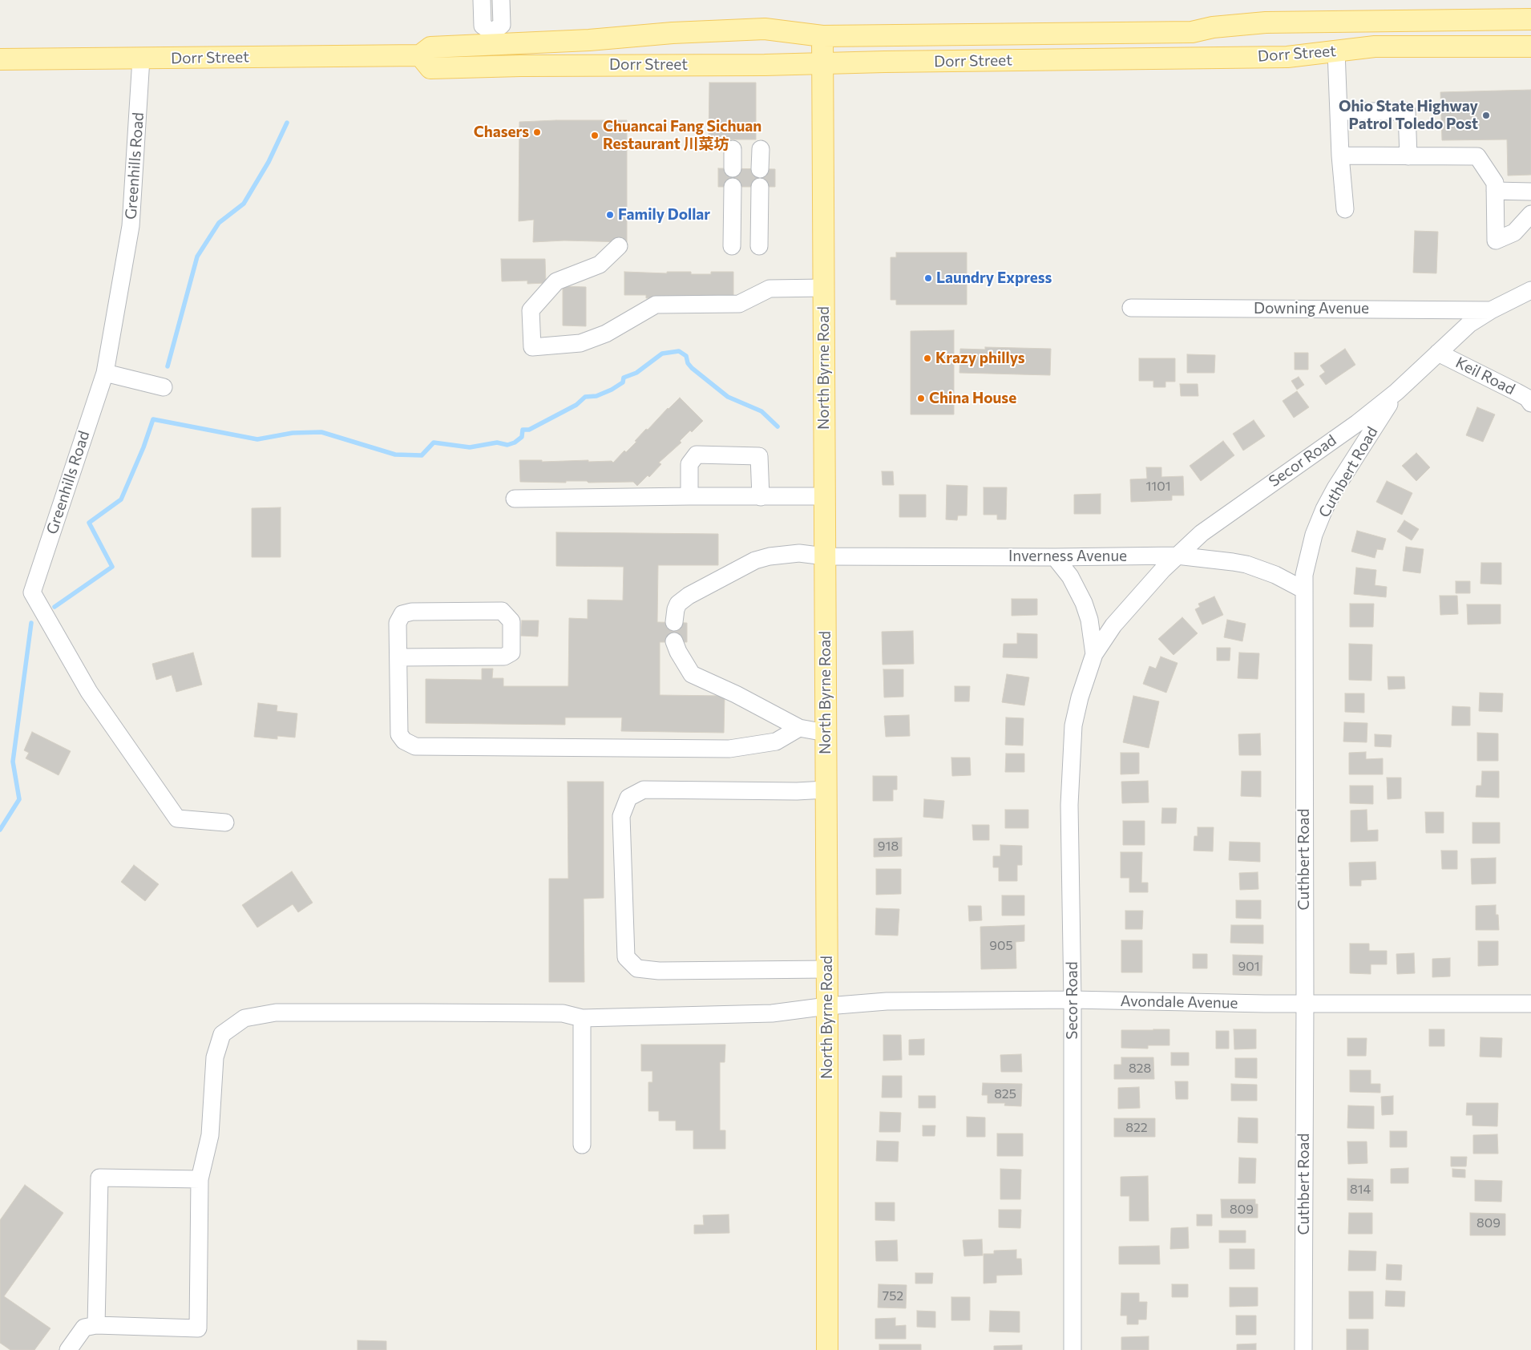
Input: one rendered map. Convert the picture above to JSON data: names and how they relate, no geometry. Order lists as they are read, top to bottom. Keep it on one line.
{"streets":{"main road":["Dorr Street","North Byrne Road"],"street":["Greenhills Road","Downing Avenue","Keil Road","Secor Road","Cuthbert Road","Inverness Avenue","Avondale Avenue"]},"crossings":[["Dorr Street","Greenhills Road"],["Dorr Street","North Byrne Road"],["Downing Avenue","Secor Road"],["North Byrne Road","Inverness Avenue"],["North Byrne Road","Avondale Avenue"],["Keil Road","Secor Road"],["Secor Road","Cuthbert Road"],["Secor Road","Inverness Avenue"],["Secor Road","Avondale Avenue"],["Cuthbert Road","Inverness Avenue"],["Cuthbert Road","Avondale Avenue"]],"places":["Ohio State Highway Patrol Toledo Post","Chasers","Chuancai Fang Sichuan Restaurant 川菜坊","Family Dollar","Laundry Express","Krazy phillys","China House"],"house_numbers":["1101","918","905","901","828","825","822","814","809","809","752"]}
